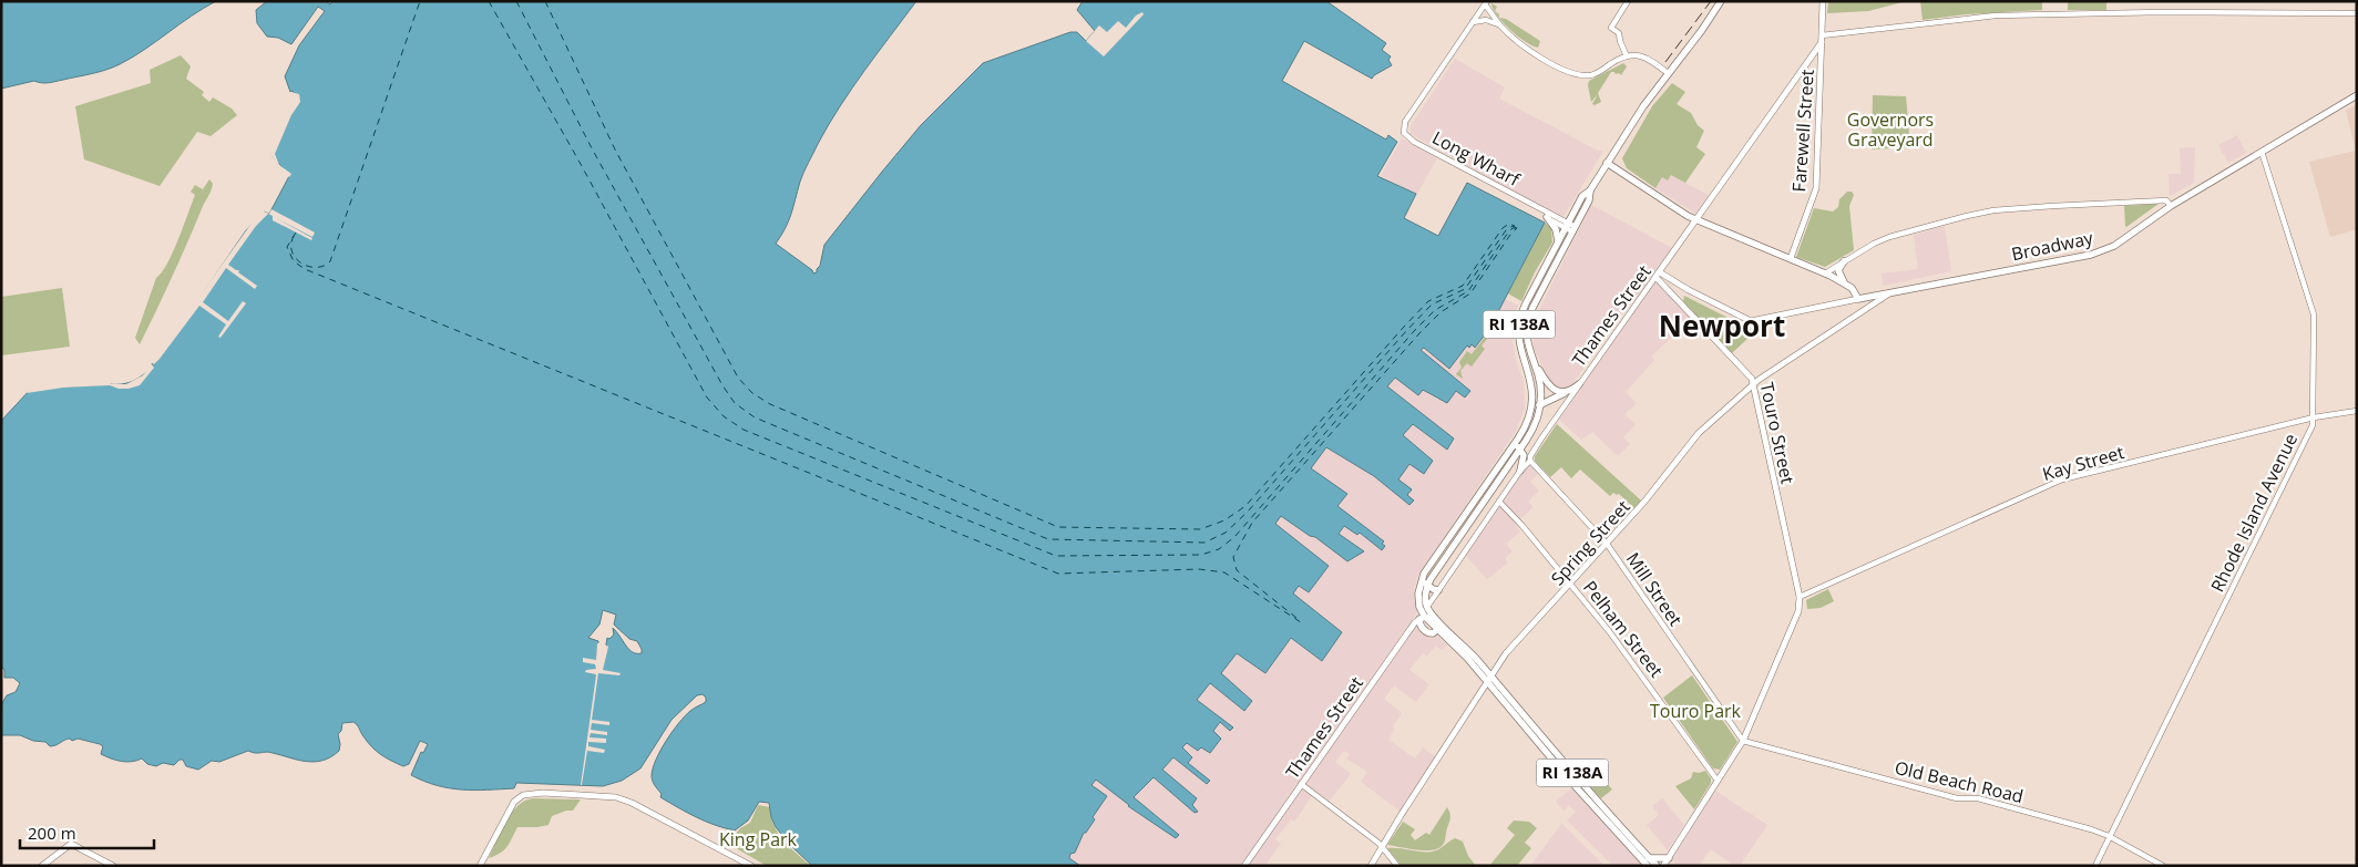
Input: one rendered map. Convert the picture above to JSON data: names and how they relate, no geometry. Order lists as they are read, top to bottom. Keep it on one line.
{"streets":{"main road":["Farewell Street","Broadway","Thames Street","RI 138A","Touro Street","Spring Street"],"street":["Long Wharf","Kay Street","Rhode Island Avenue","Mill Street","Pelham Street","Old Beach Road"]},"crossings":[["Farewell Street","Thames Street"],["Long Wharf","RI 138A"],["Broadway","Thames Street"],["Broadway","Touro Street"],["Broadway","Rhode Island Avenue"],["Broadway","Spring Street"],["Thames Street","RI 138A"],["Thames Street","Touro Street"],["Thames Street","Mill Street"],["Thames Street","Pelham Street"],["RI 138A","Spring Street"],["Touro Street","Kay Street"],["Touro Street","Spring Street"],["Kay Street","Rhode Island Avenue"],["Rhode Island Avenue","Old Beach Road"],["Spring Street","Mill Street"],["Spring Street","Pelham Street"],["Mill Street","Old Beach Road"]],"districts":["Newport"],"parks":["Governors Graveyard","Touro Park","King Park"],"scale_bar":"200 m"}
